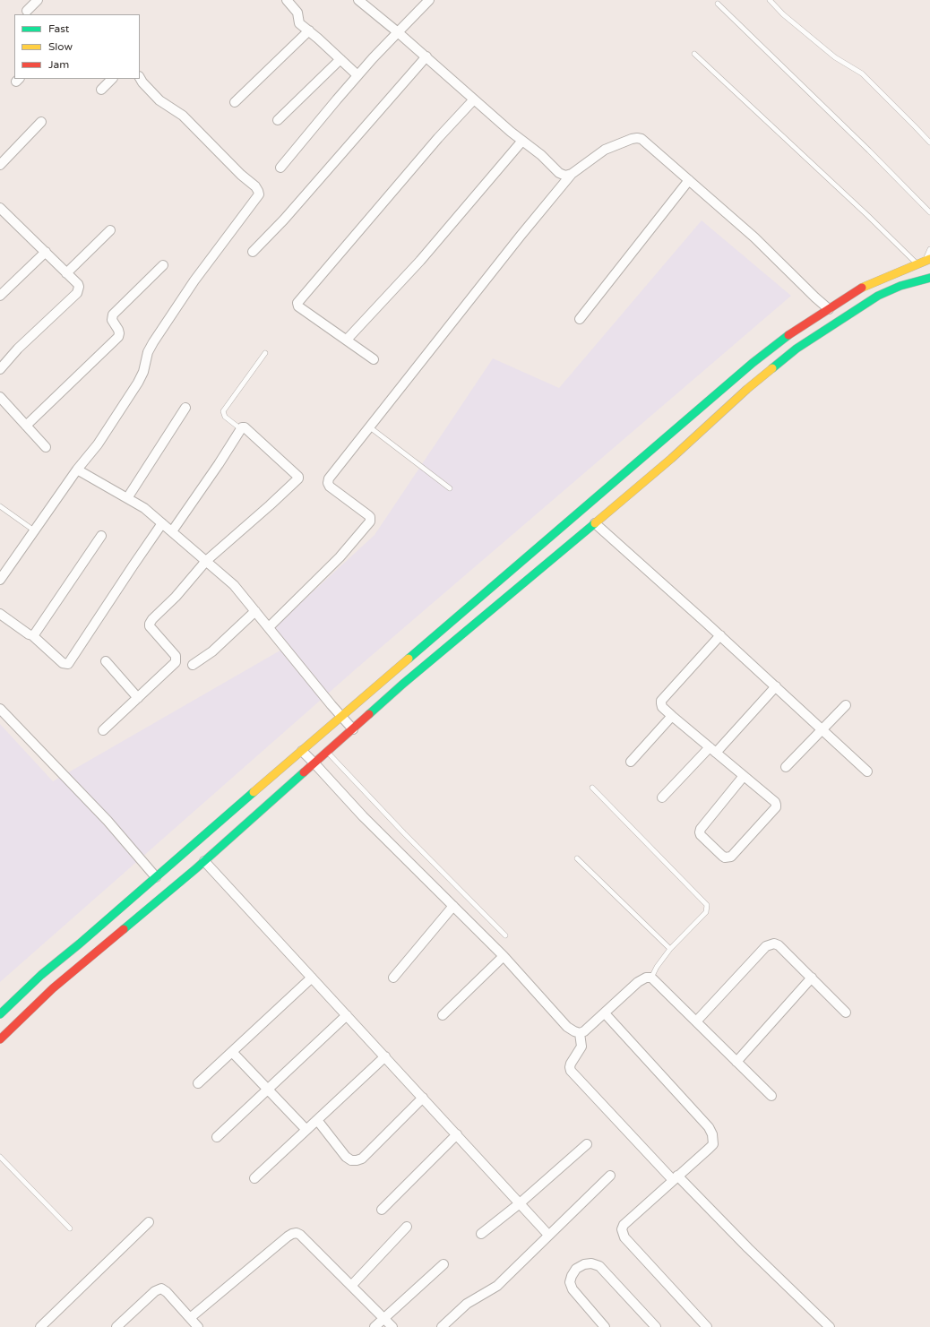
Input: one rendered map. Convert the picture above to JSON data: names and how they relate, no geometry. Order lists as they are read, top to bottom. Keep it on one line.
{"legend":["Fast","Slow","Jam"]}
